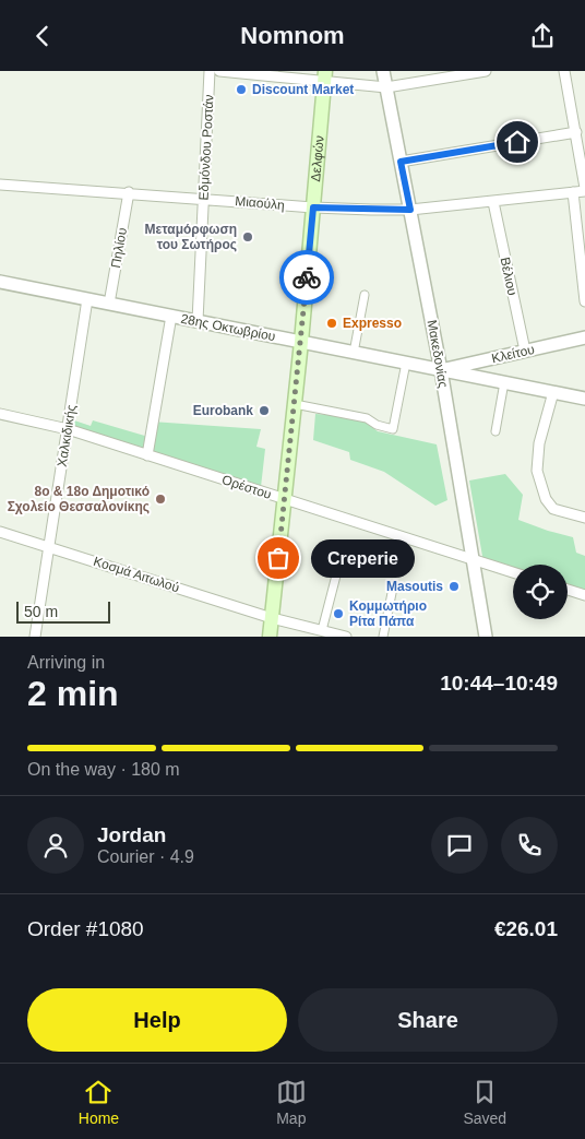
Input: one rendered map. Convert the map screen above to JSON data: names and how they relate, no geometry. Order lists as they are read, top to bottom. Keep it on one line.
{"streets":{"main road":["Δελφών"],"street":["Εδμόνδου Ροστάν","Μιαούλη","Πηλίου","Βέλιου","28ης Οκτωβρίου","Μακεδονίας","Κλείτου","Χαλκιδικής","Ορέστου","Κοσμά Αιτωλού"]},"crossings":[["Εδμόνδου Ροστάν","Μιαούλη"],["Εδμόνδου Ροστάν","28ης Οκτωβρίου"],["Δελφών","Μιαούλη"],["Δελφών","28ης Οκτωβρίου"],["Δελφών","Ορέστου"],["Δελφών","Κοσμά Αιτωλού"],["Μιαούλη","Πηλίου"],["Μιαούλη","Βέλιου"],["Μιαούλη","Μακεδονίας"],["Πηλίου","28ης Οκτωβρίου"],["Βέλιου","Κλείτου"],["28ης Οκτωβρίου","Μακεδονίας"],["28ης Οκτωβρίου","Κλείτου"],["28ης Οκτωβρίου","Χαλκιδικής"],["Μακεδονίας","Κλείτου"],["Μακεδονίας","Ορέστου"],["Χαλκιδικής","Ορέστου"],["Χαλκιδικής","Κοσμά Αιτωλού"]],"places":["Discount Market","Μεταμόρφωση του Σωτήρος","Expresso","Eurobank","8ο & 18ο Δημοτικό Σχολείο Θεσσαλονίκης","Creperie","Masoutis","Κομμωτήριο Ρίτα Πάπα"],"scale_bar":"50 m","page":{"header":"Nomnom","bubble":"Creperie","scale":"50 m","heading":["2 min","Arriving in","10:44–10:49"],"panel":["Jordan","Courier · 4.9","Order #1080","€26.01"],"bar":"On the way · 180 m","buttons":["Help","Share"],"tabs":["Home","Map","Saved"]}}
